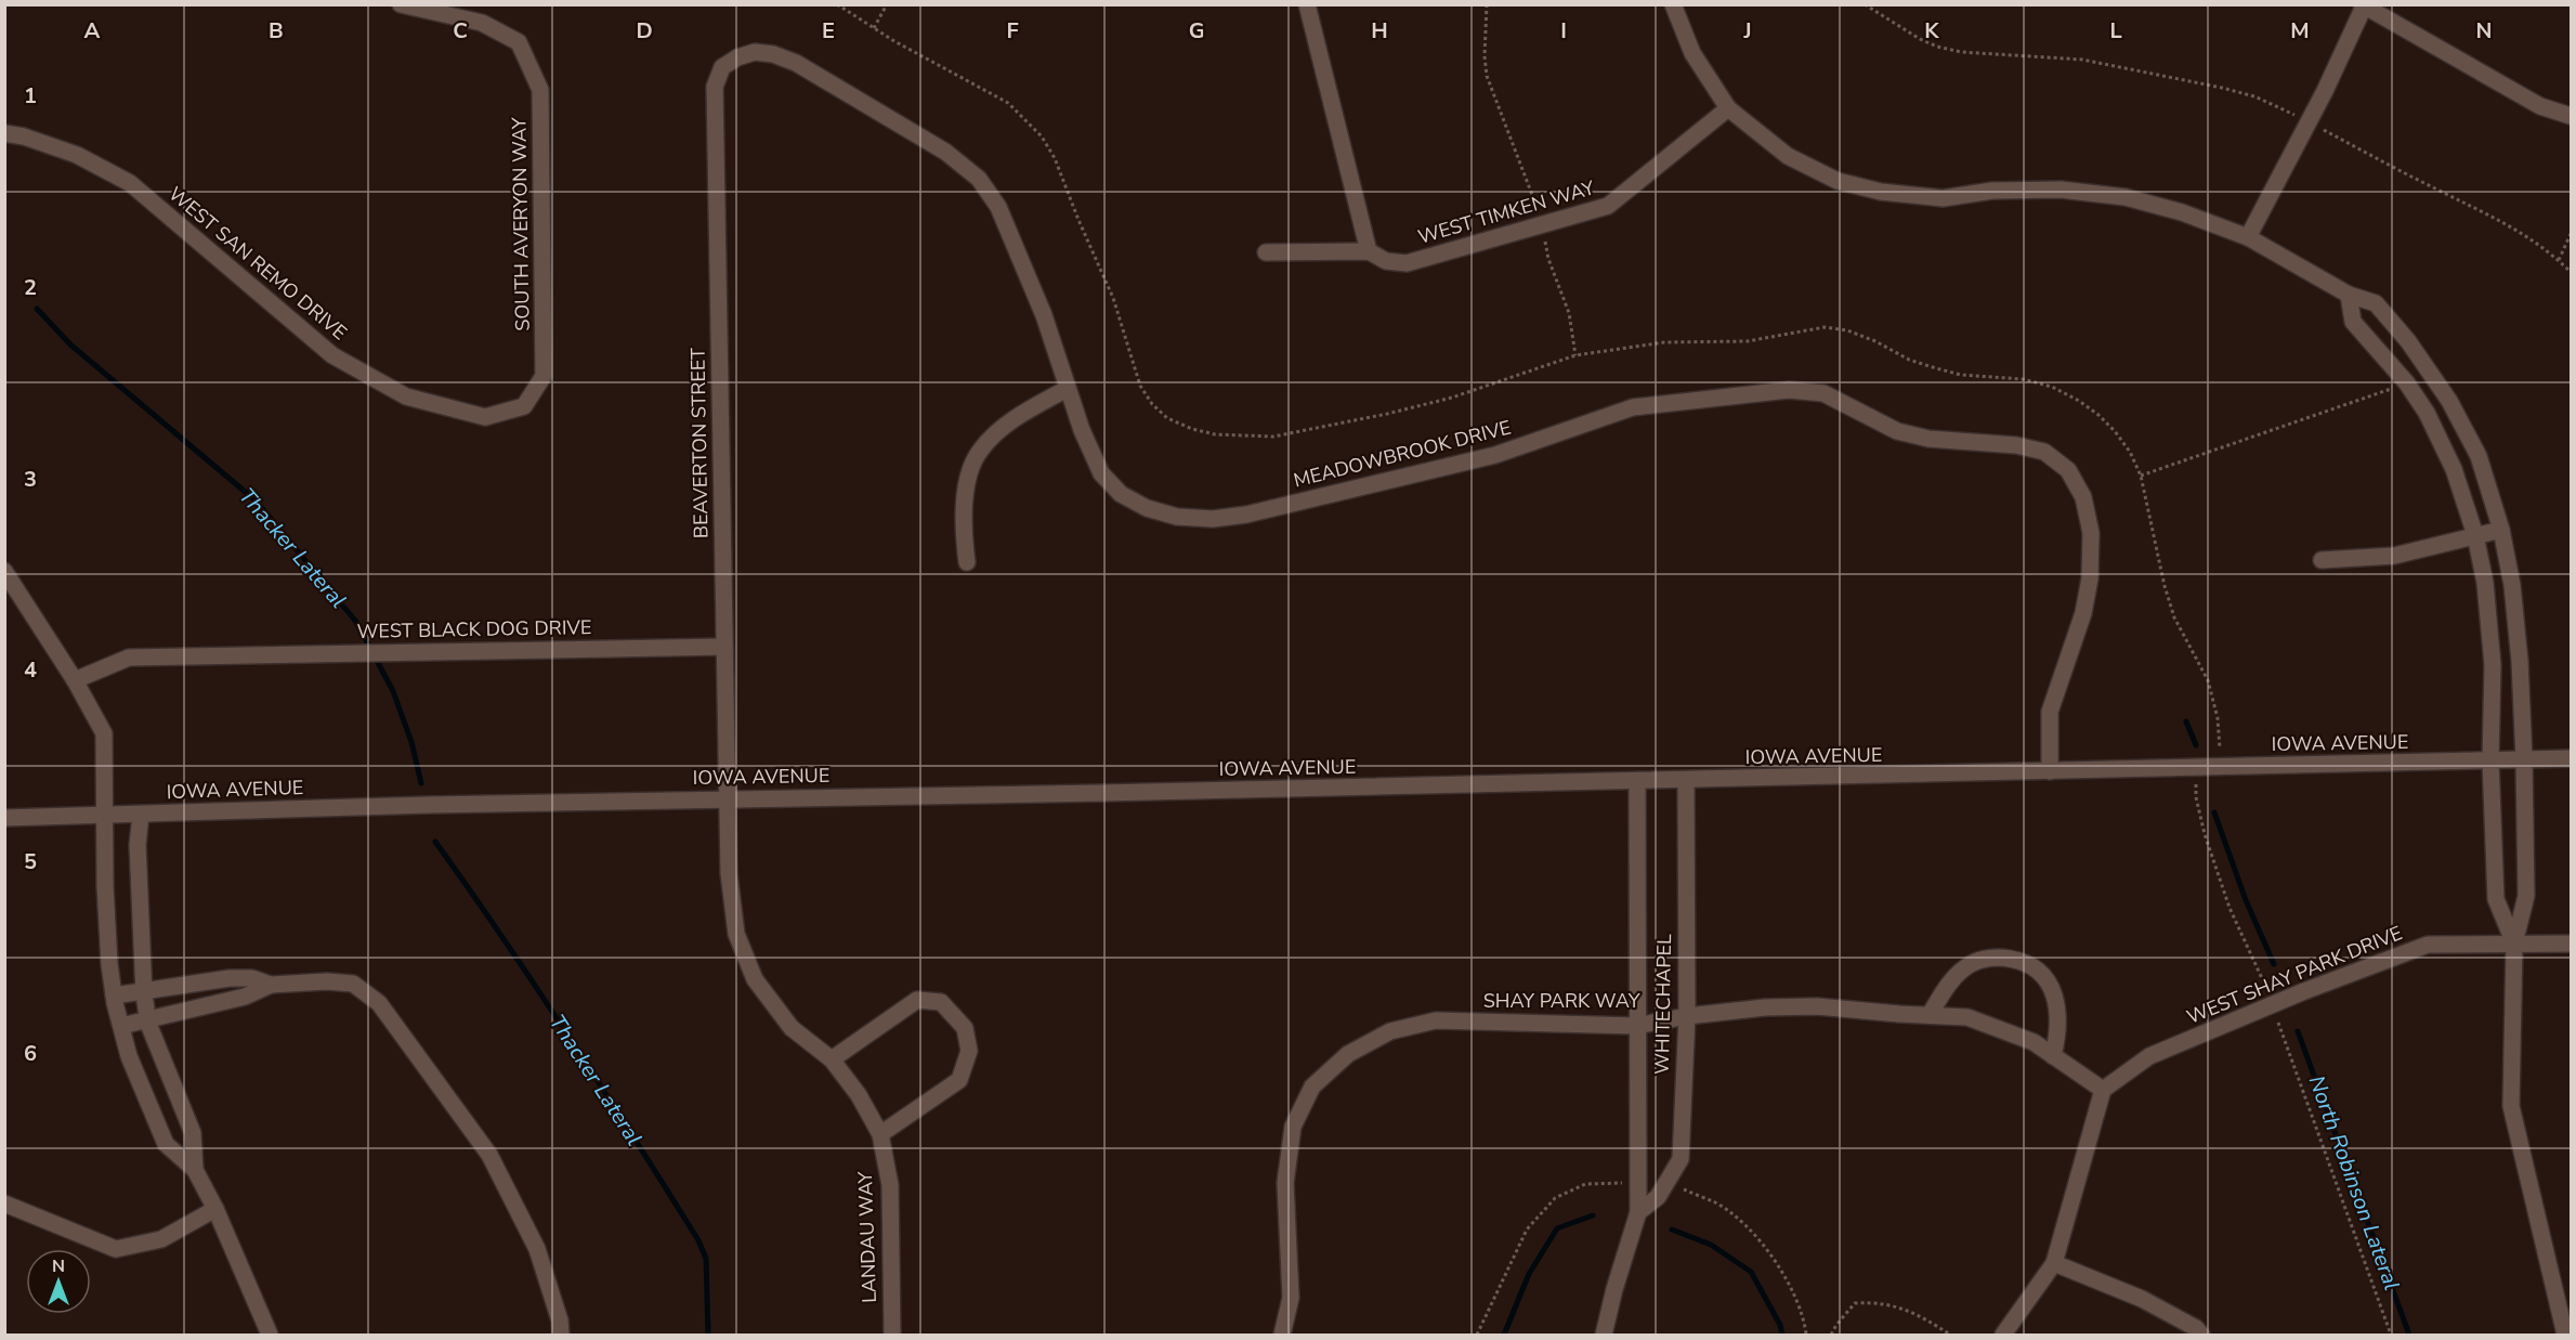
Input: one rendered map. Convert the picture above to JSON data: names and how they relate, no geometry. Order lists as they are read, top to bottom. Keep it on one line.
{"streets":{"street":["WEST TIMKEN WAY","SOUTH AVERYON WAY","WEST SAN REMO DRIVE","BEAVERTON STREET","MEADOWBROOK DRIVE","WEST BLACK DOG DRIVE","IOWA AVENUE","WEST SHAY PARK DRIVE","SHAY PARK WAY","WHITECHAPEL","LANDAU WAY"]},"crossings":[["SOUTH AVERYON WAY","WEST SAN REMO DRIVE"],["BEAVERTON STREET","MEADOWBROOK DRIVE"],["BEAVERTON STREET","WEST BLACK DOG DRIVE"],["BEAVERTON STREET","IOWA AVENUE"],["BEAVERTON STREET","LANDAU WAY"],["MEADOWBROOK DRIVE","IOWA AVENUE"],["IOWA AVENUE","WHITECHAPEL"],["IOWA AVENUE","LANDAU WAY"],["WEST SHAY PARK DRIVE","SHAY PARK WAY"],["SHAY PARK WAY","WHITECHAPEL"]],"water":["Thacker Lateral","North Robinson Lateral"],"north":"top","grid":{"columns":["A","B","C","D","E","F","G","H","I","J","K","L","M","N"],"rows":["1","2","3","4","5","6"]}}
